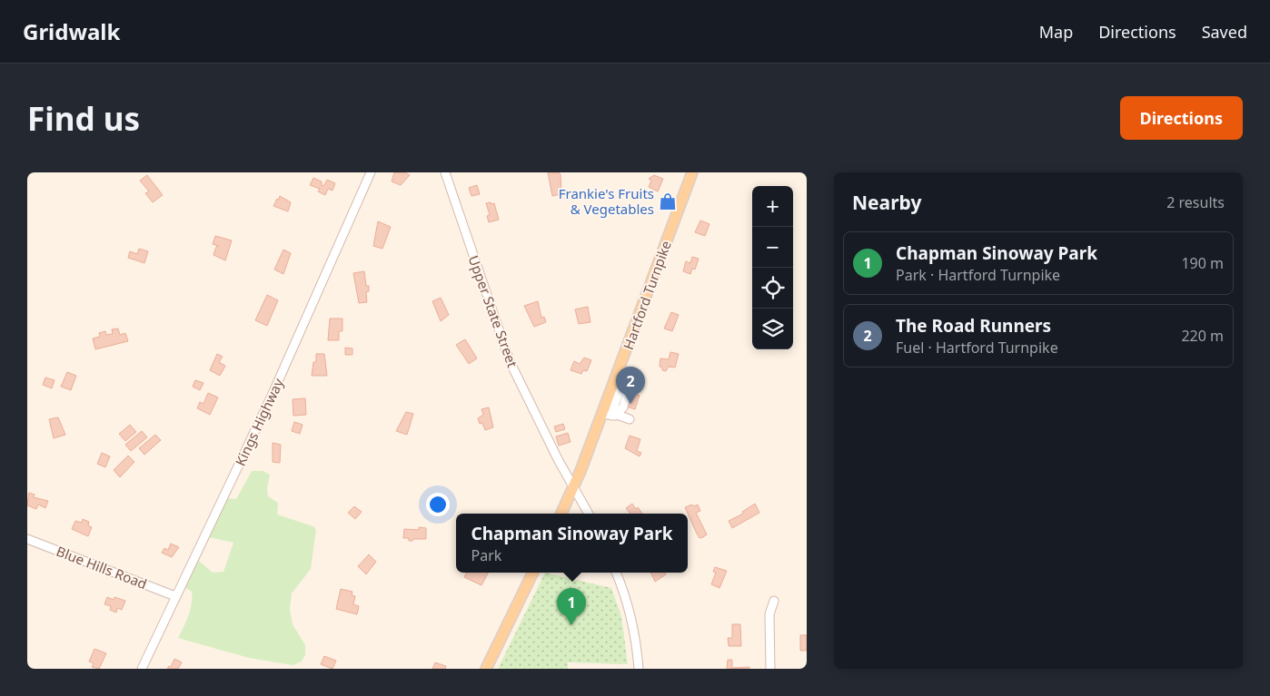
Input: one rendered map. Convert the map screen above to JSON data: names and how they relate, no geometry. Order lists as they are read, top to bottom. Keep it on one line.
{"streets":{"main road":["Hartford Turnpike"],"street":["Upper State Street","Kings Highway","Blue Hills Road"]},"crossings":[["Hartford Turnpike","Upper State Street"],["Kings Highway","Blue Hills Road"]],"places":{"shop":["Frankie's Fruits & Vegetables"]},"page":{"header":"Gridwalk","nav":["Map","Directions","Saved"],"buttons":"Directions","title":"Find us","heading":["Nearby","2 results"],"map_buttons":["+","−"],"list":[{"mark":"1","name":"Chapman Sinoway Park","note":"Park · Hartford Turnpike","value":"190 m"},{"mark":"2","name":"The Road Runners","note":"Fuel · Hartford Turnpike","value":"220 m"}],"pins":["2","1"],"popup":["Chapman Sinoway Park","Park"]}}
